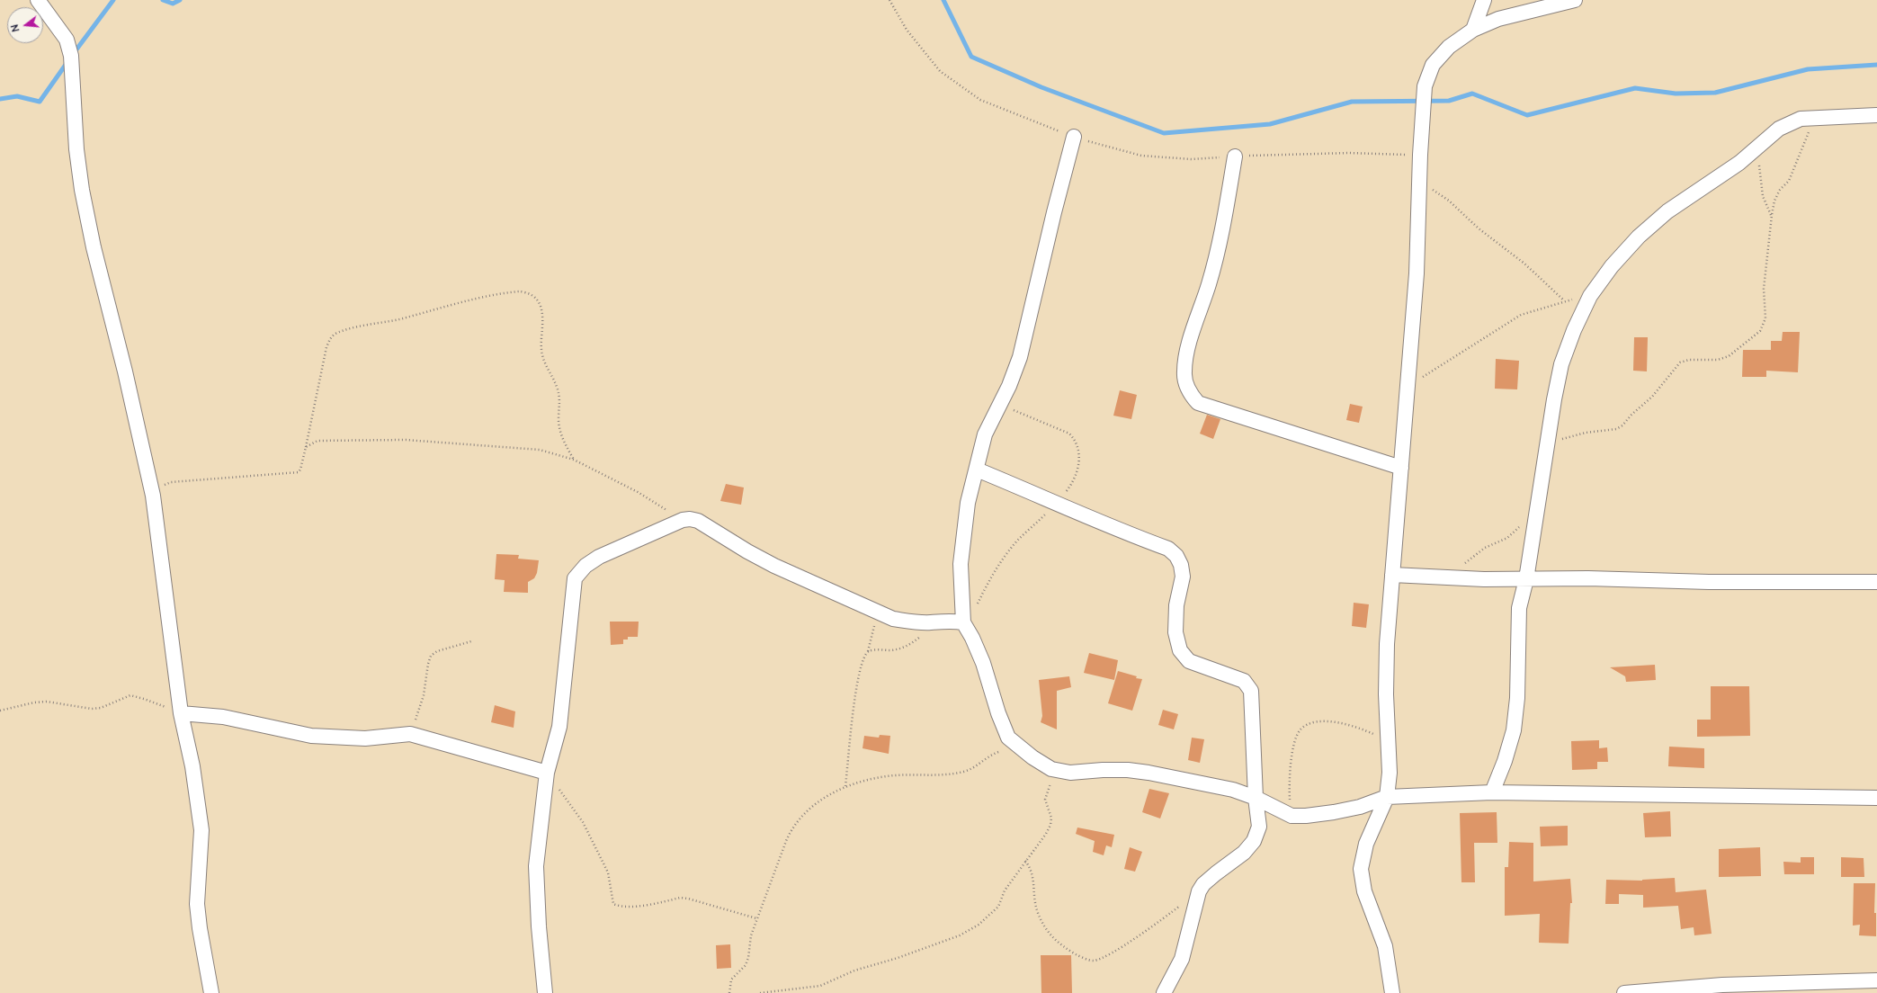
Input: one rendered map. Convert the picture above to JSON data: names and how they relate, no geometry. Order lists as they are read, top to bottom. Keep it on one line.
{"north":"left"}
